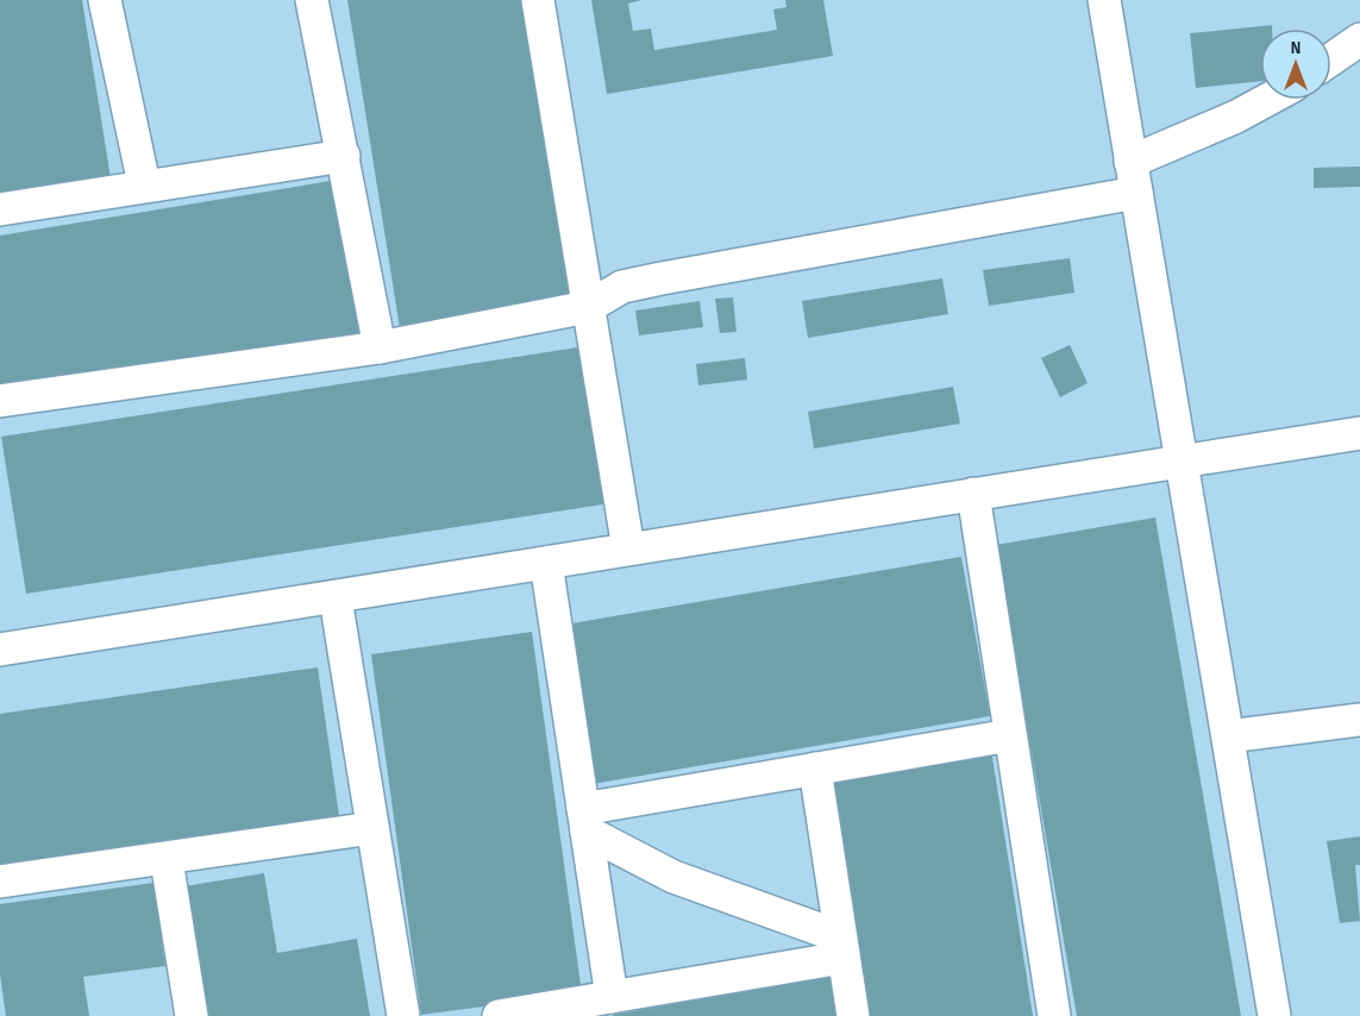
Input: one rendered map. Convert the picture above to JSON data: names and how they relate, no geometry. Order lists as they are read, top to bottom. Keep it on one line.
{"north":"top"}
